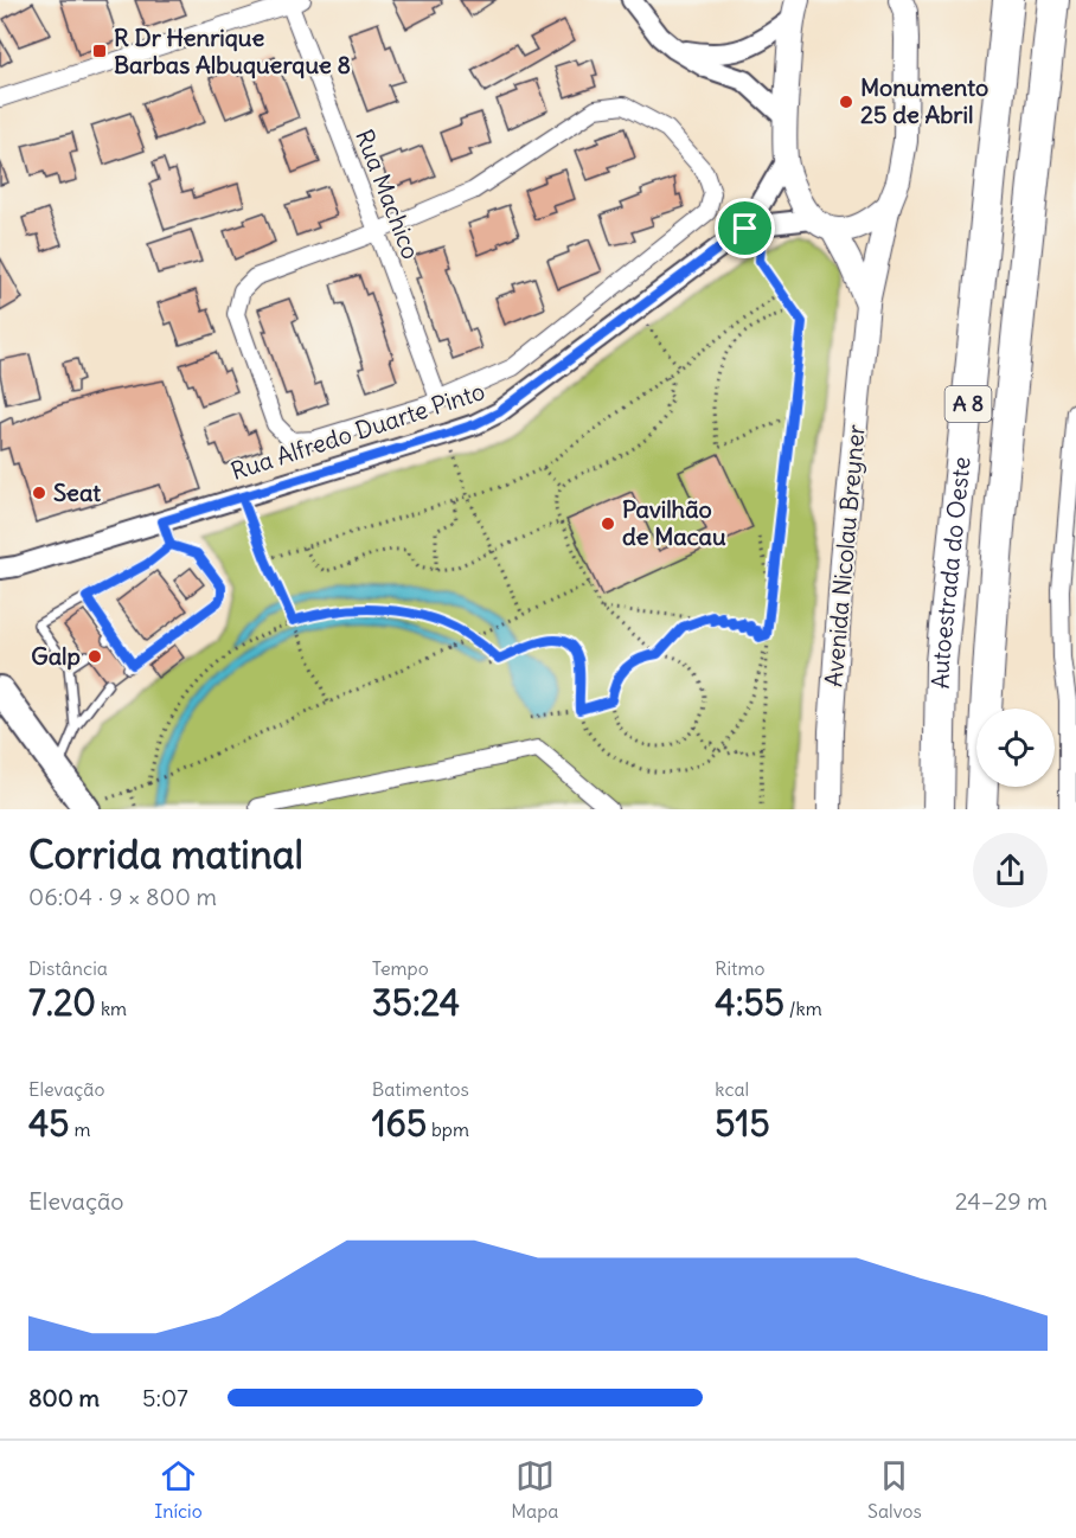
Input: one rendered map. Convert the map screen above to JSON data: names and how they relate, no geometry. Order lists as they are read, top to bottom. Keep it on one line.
{"streets":{"highway":["A 8","Autoestrada do Oeste"],"main road":["Avenida Nicolau Breyner"],"street":["Rua Machico","Rua Alfredo Duarte Pinto"]},"places":{"transit":["R Dr Henrique Barbas Albuquerque 8"],"other":["Monumento 25 de Abril","Seat","Pavilhão de Macau","Galp"]},"page":{"heading":["Corrida matinal","06:04 · 9 × 800 m"],"stats":[["Distância","7.20 km"],["Tempo","35:24"],["Ritmo","4:55 /km"],["Elevação","45 m"],["Batimentos","165 bpm"],["kcal","515"]],"chart":["Elevação","24–29 m"],"list":[{"name":"800 m","note":"5:07"}],"tabs":["Início","Mapa","Salvos"]}}
